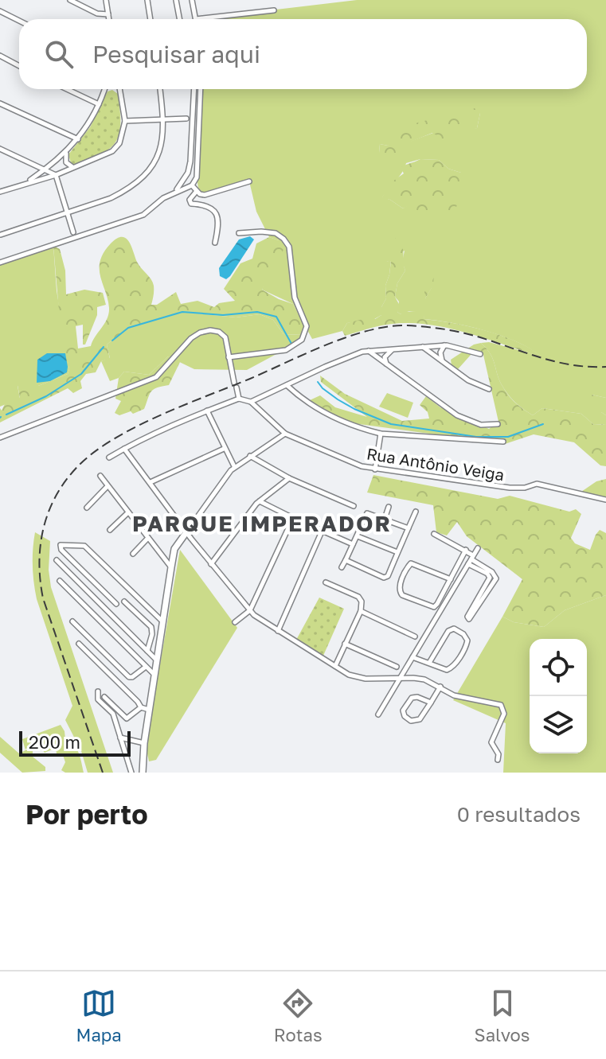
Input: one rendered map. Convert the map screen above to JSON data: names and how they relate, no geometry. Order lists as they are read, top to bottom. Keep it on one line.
{"streets":{"street":["Rua Antônio Veiga"]},"districts":["PARQUE IMPERADOR"],"scale_bar":"200 m","page":{"search":"Pesquisar aqui","scale":"200 m","heading":["Por perto","0 resultados"],"nav":["Mapa","Rotas","Salvos"]}}
